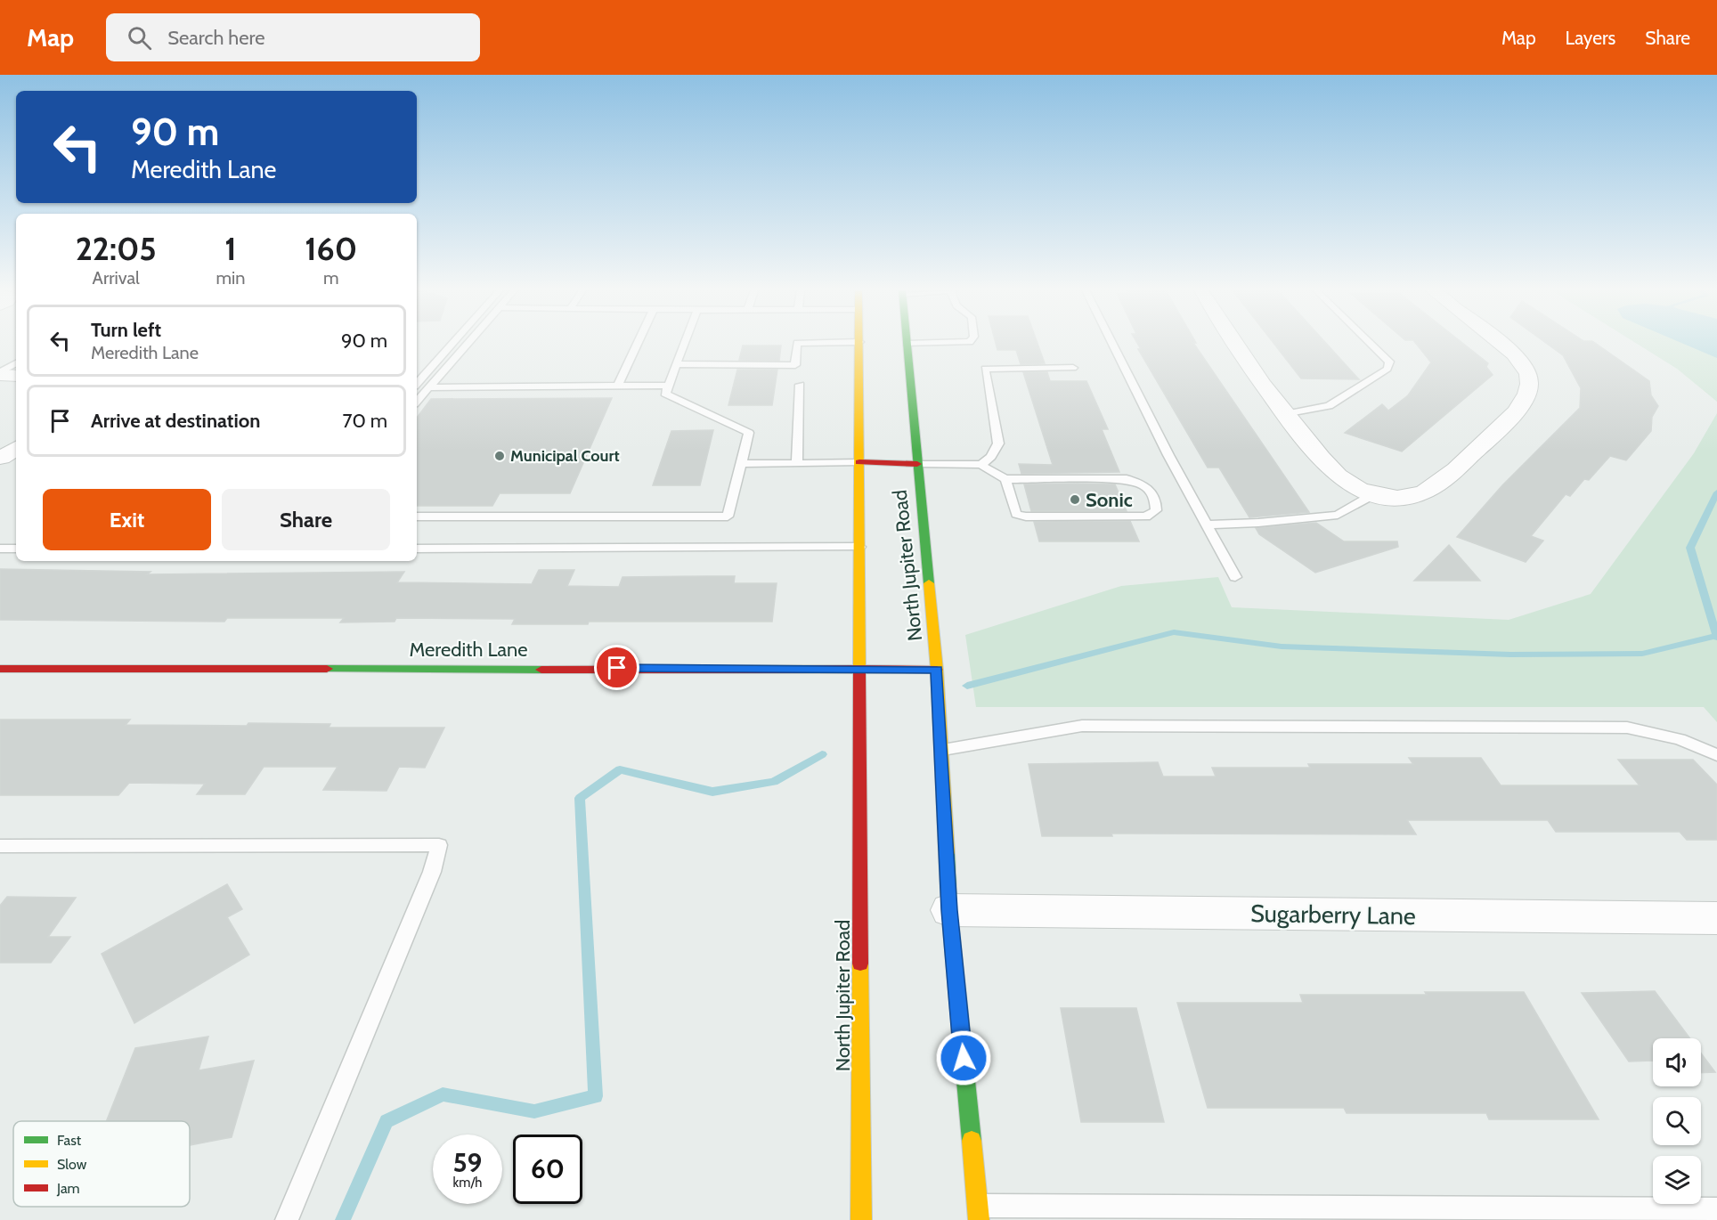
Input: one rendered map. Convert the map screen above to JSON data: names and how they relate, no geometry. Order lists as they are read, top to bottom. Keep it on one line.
{"streets":{"main road":["North Jupiter Road","Meredith Lane"],"street":["Sugarberry Lane"]},"crossings":[["North Jupiter Road","Meredith Lane"],["North Jupiter Road","Sugarberry Lane"]],"places":["Municipal Court","Sonic"],"legend":["Fast","Slow","Jam"],"page":{"header":"Map","search":"Search here","nav":["Map","Layers","Share"],"turn":["90 m","Meredith Lane"],"eta":["22:05","Arrival","1","min","160","m"],"list":[{"name":"Turn left","note":"Meredith Lane","value":"90 m"},{"name":"Arrive at destination","value":"70 m"}],"buttons":["Exit","Share"],"speed":"59 km/h","limit":"60"}}
